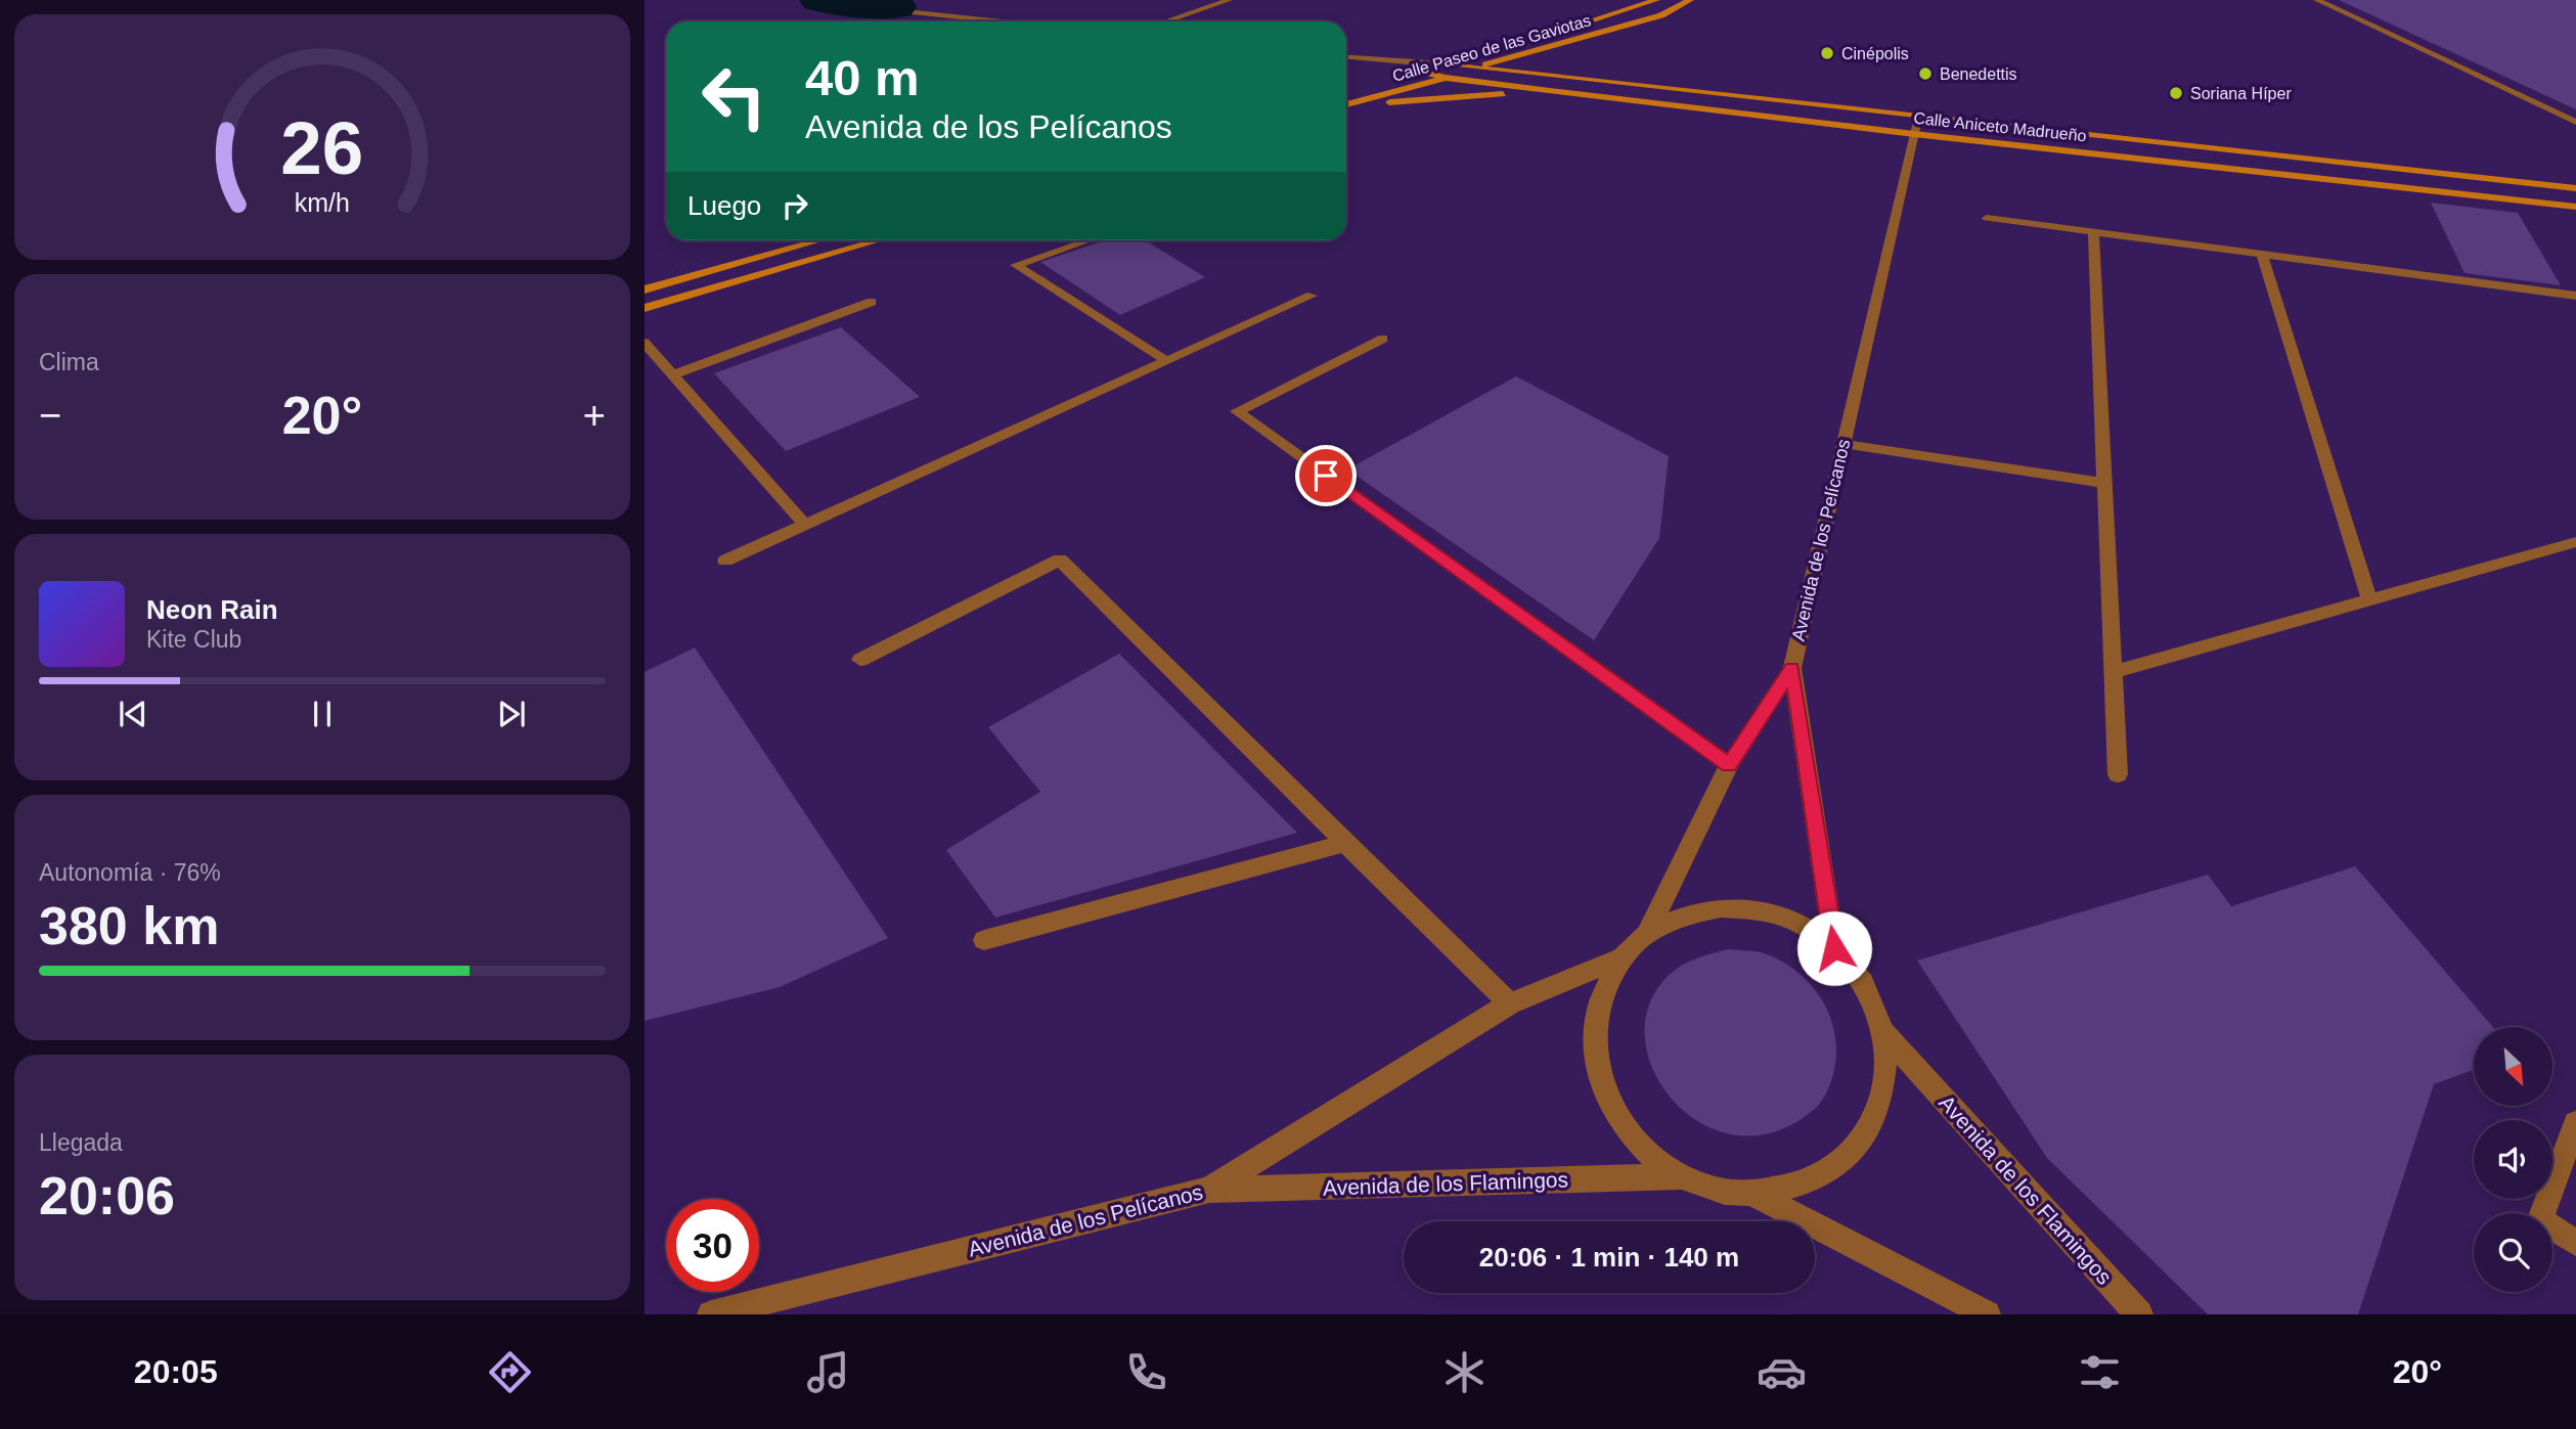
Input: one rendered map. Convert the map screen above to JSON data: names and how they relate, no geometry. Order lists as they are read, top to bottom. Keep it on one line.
{"streets":{"street":["Calle Paseo de las Gaviotas","Calle Aniceto Madrueño","Avenida de los Pelícanos","Avenida de los Flamingos"]},"crossings":[["Calle Paseo de las Gaviotas","Calle Aniceto Madrueño"],["Calle Aniceto Madrueño","Avenida de los Pelícanos"],["Avenida de los Pelícanos","Avenida de los Flamingos"]],"places":["Cinépolis","Benedettis","Soriana Híper"],"north":"bottom right","page":{"turn":["40 m","Avenida de los Pelícanos"],"then":"Luego","tile":["Clima",["Autonomía · 76%","380 km"],["Llegada","20:06"]],"heat":["−","20°","+"],"song":["Neon Rain","Kite Club"],"limit":"30","trip":"20:06 · 1 min · 140 m","tabs":["20:05","20°"],"gauge":["26","km/h"]}}
